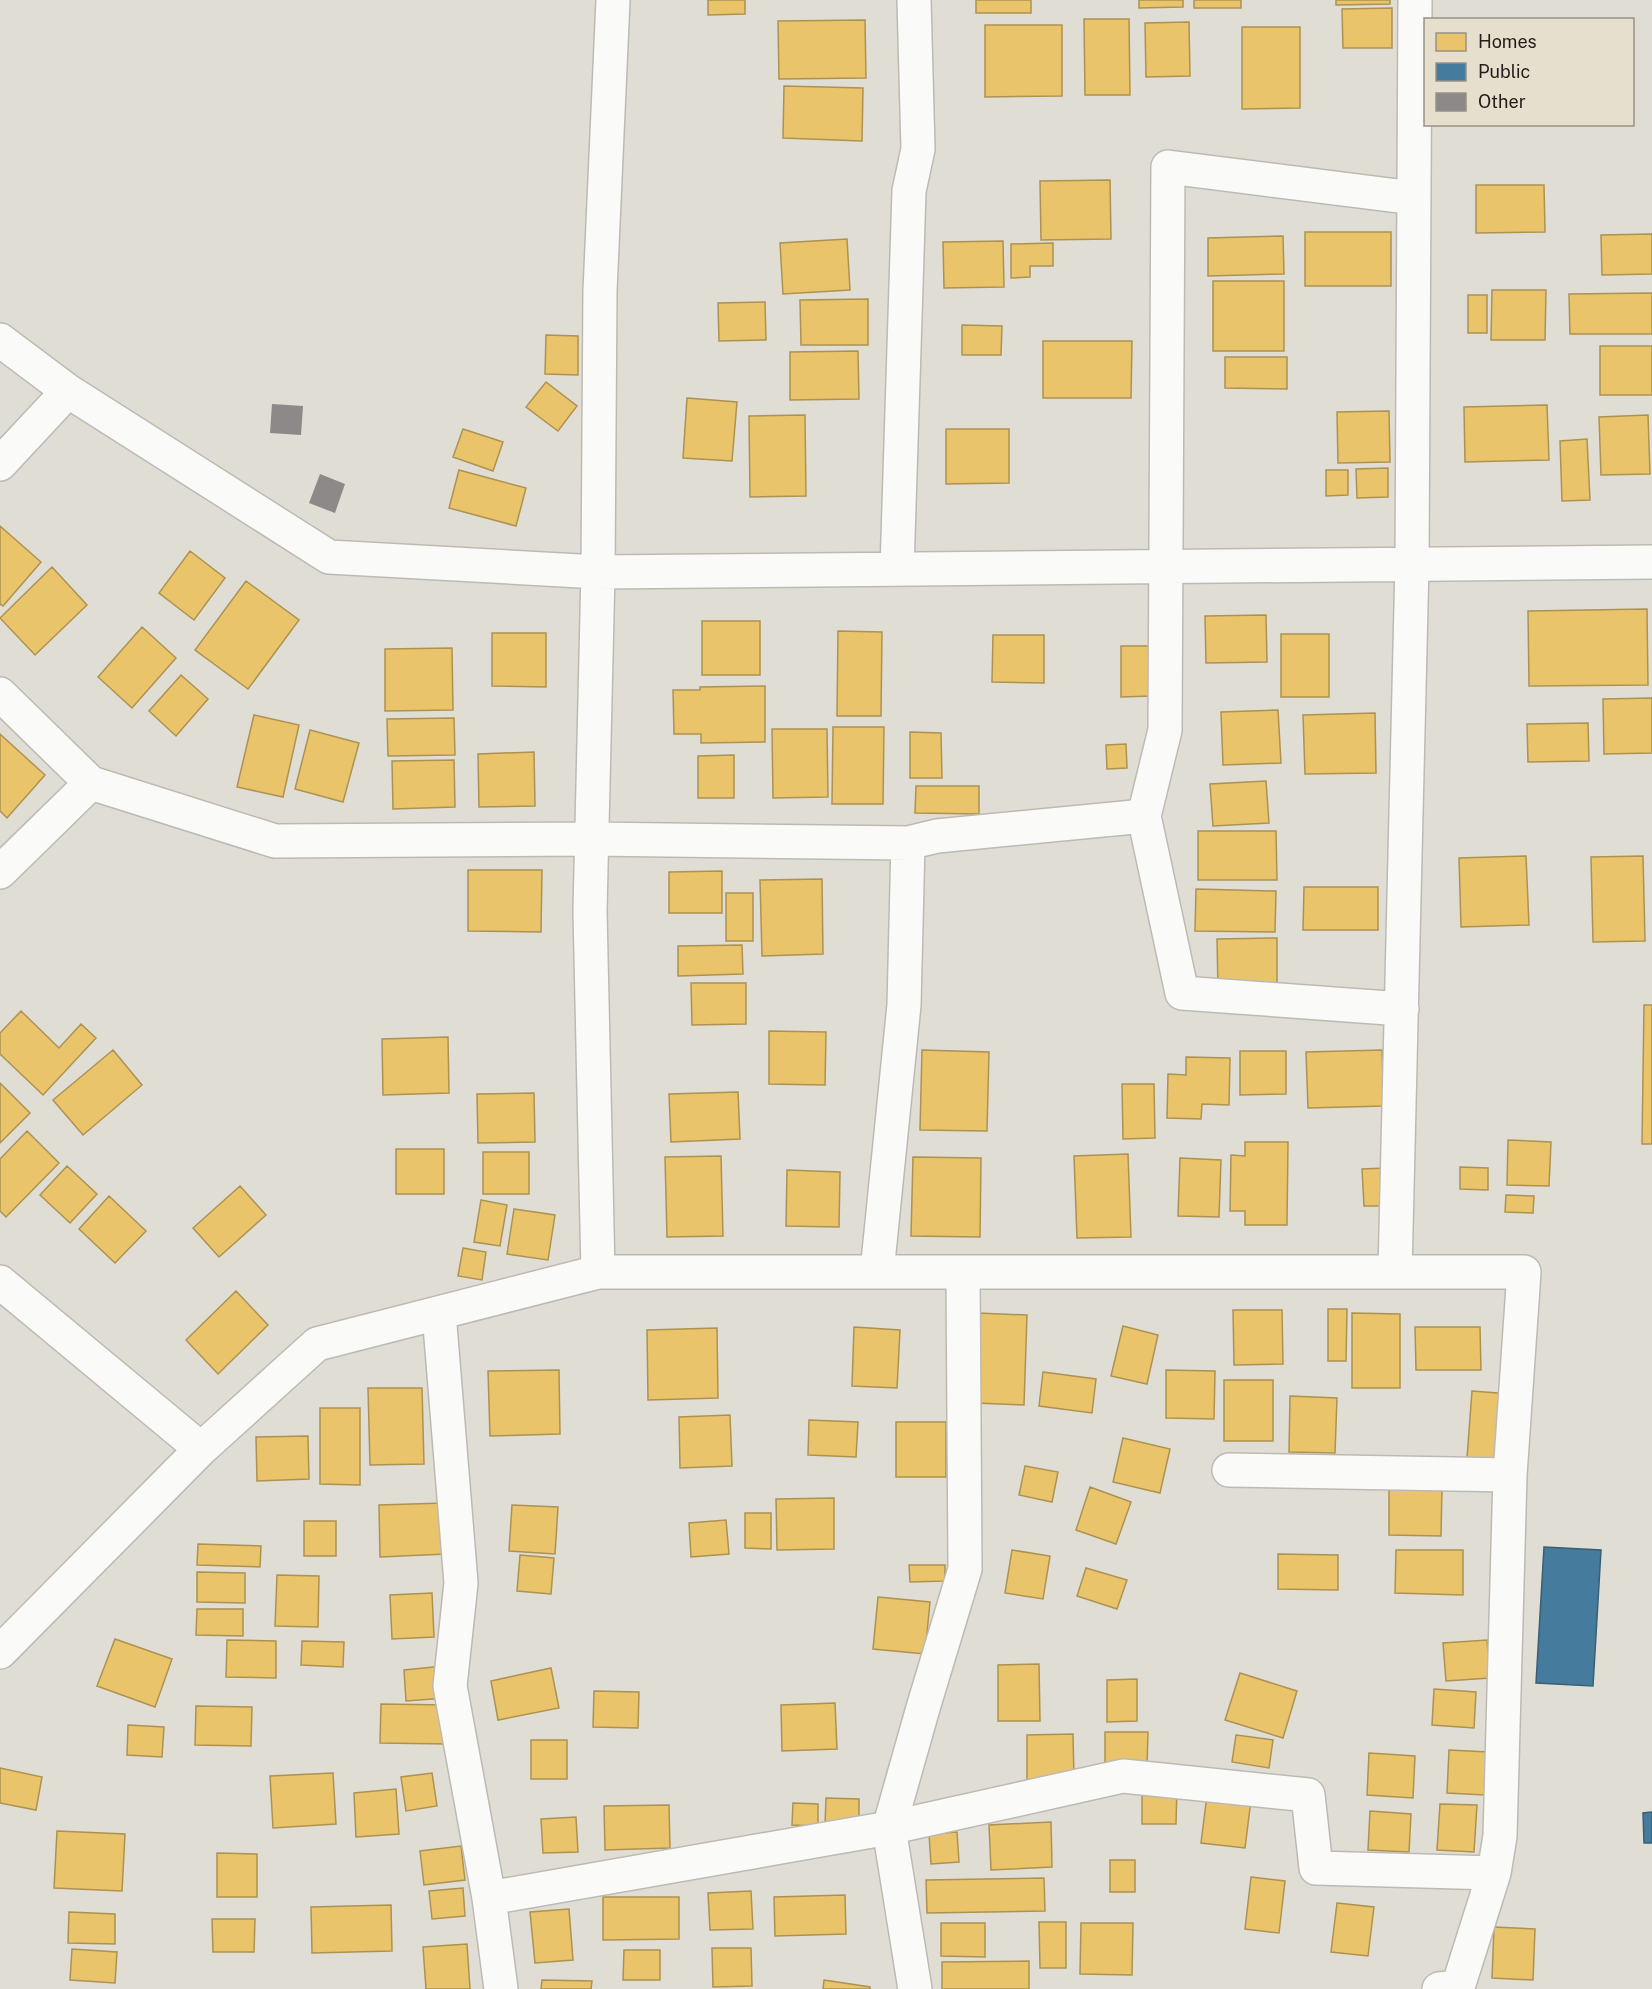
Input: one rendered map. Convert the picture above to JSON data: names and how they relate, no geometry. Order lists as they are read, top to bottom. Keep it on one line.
{"legend":["Homes","Public","Other"]}
